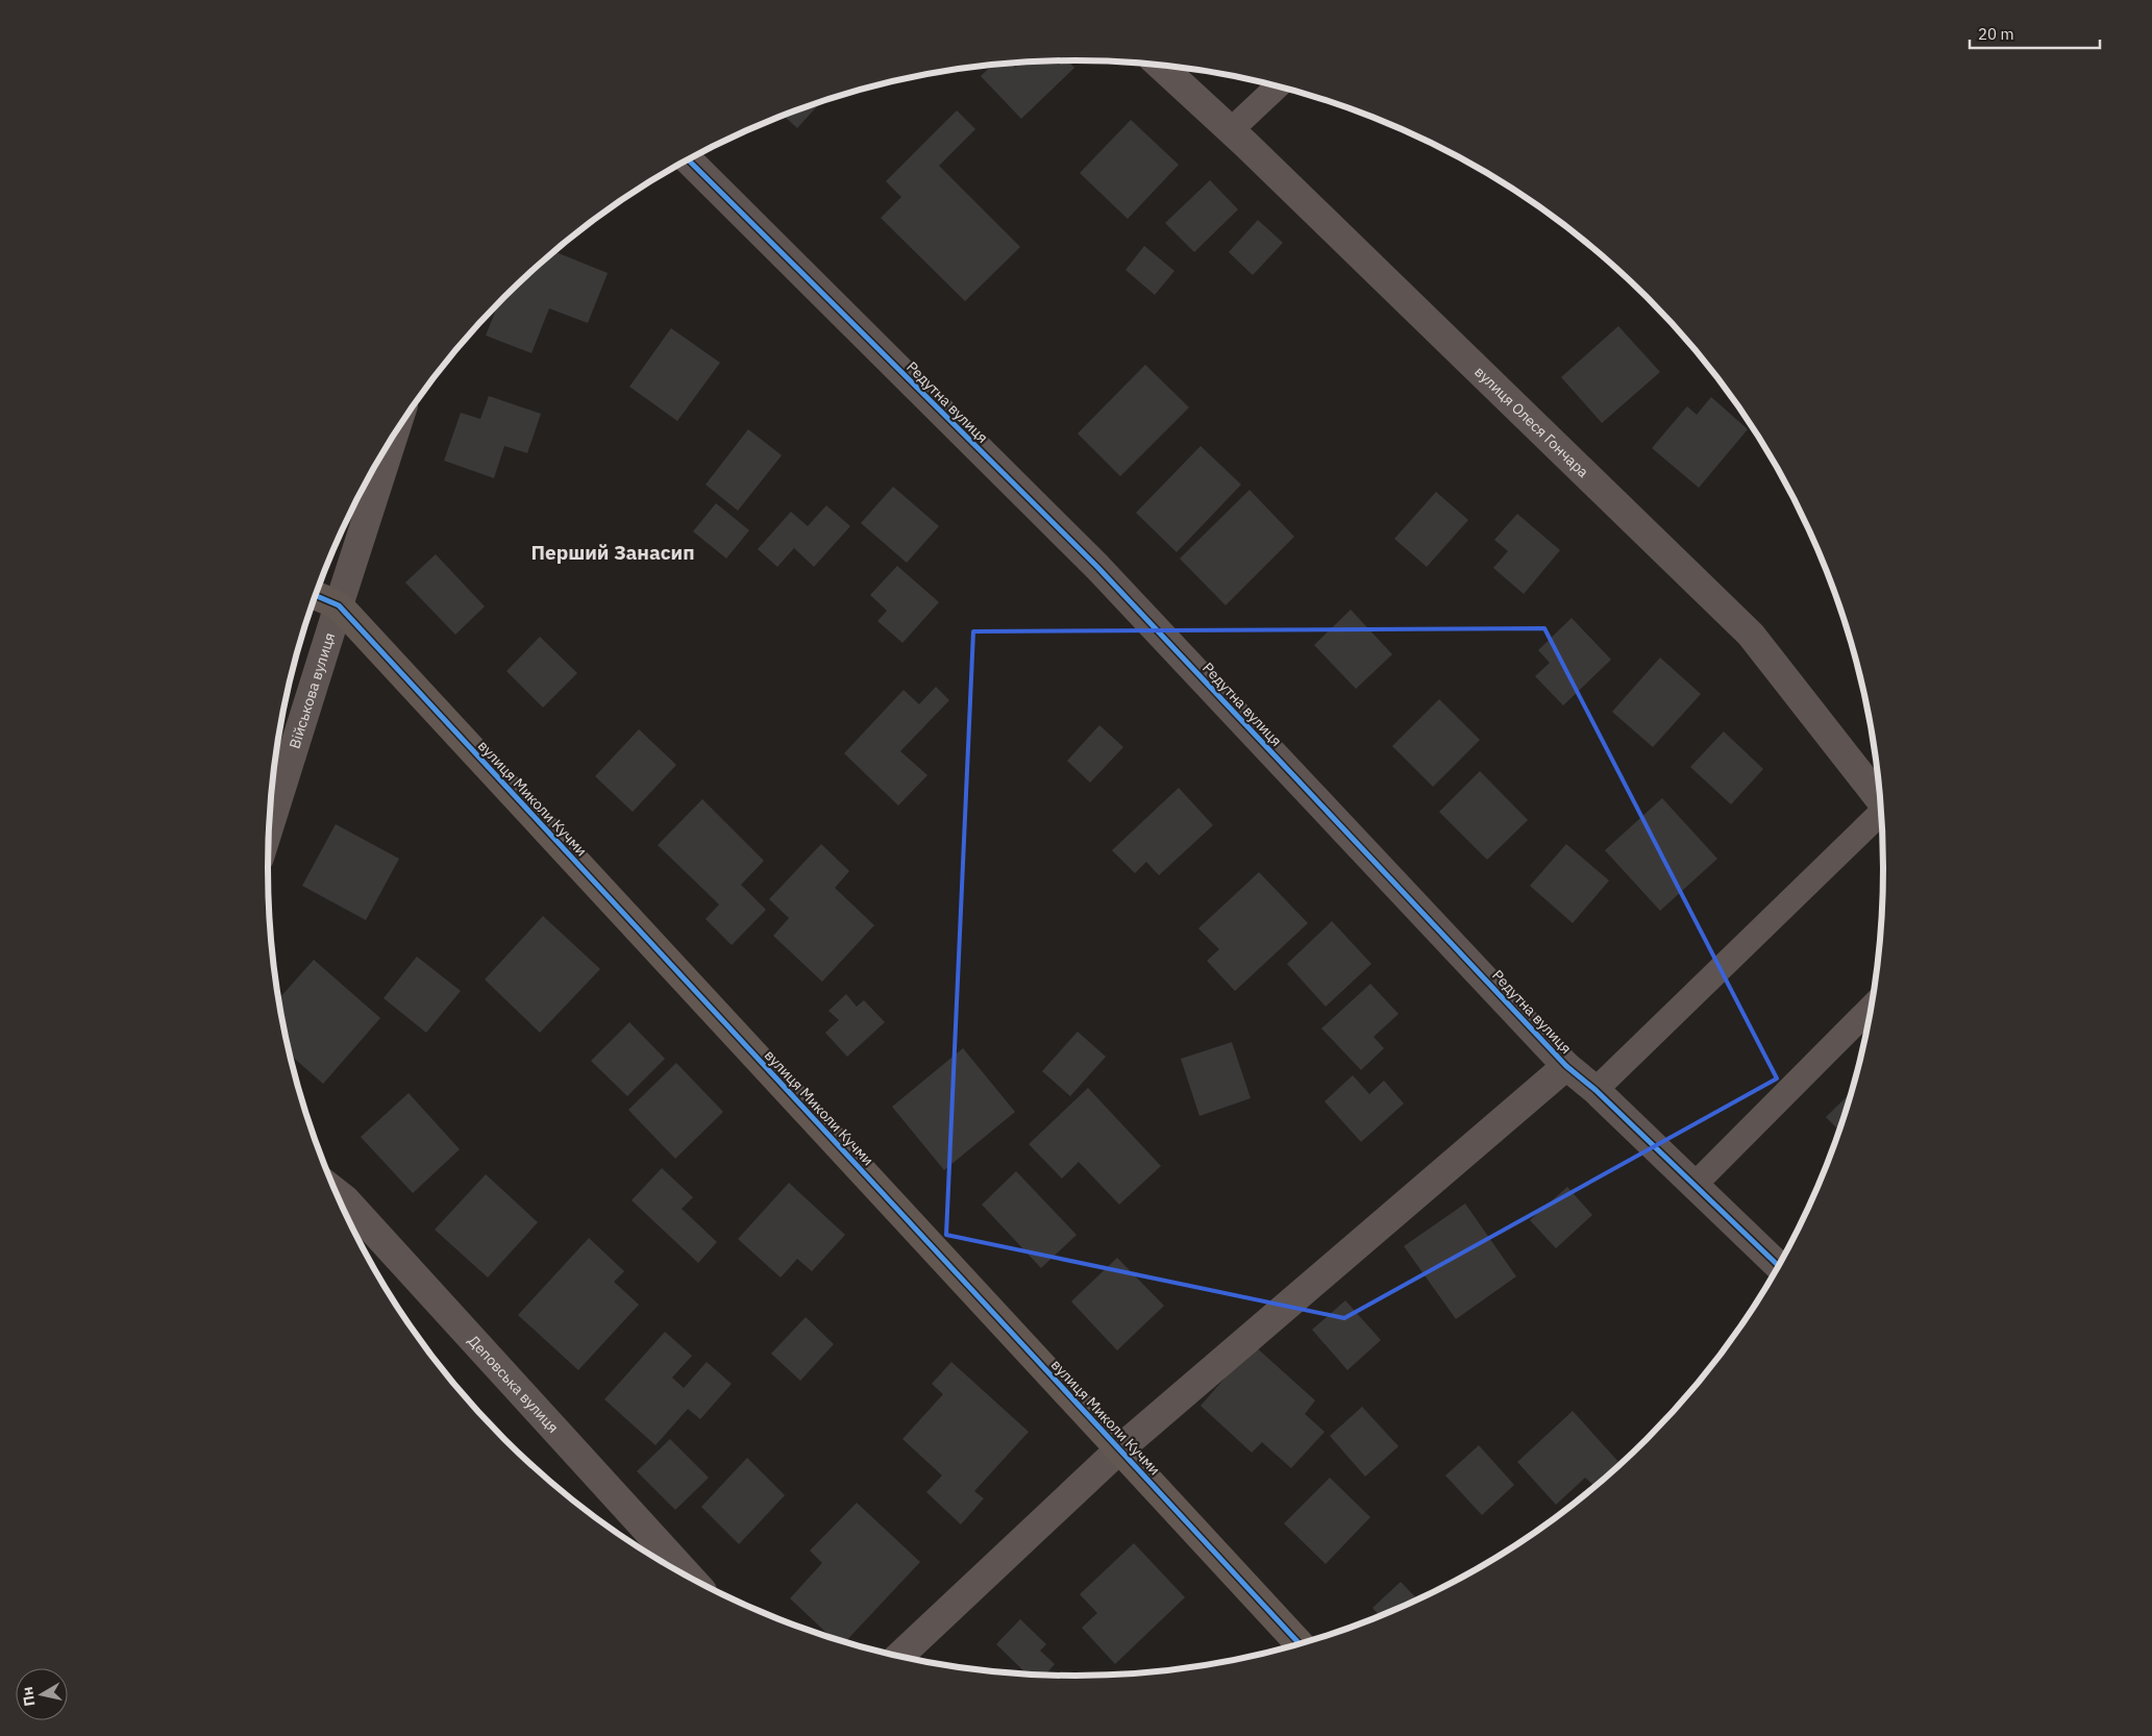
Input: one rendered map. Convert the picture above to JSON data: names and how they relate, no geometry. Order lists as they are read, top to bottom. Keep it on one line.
{"streets":{"street":["Редутна вулиця","вулиця Олеся Гончара","Військова вулиця","вулиця Миколи Кучми","Деповська вулиця"]},"crossings":[["Військова вулиця","вулиця Миколи Кучми"]],"districts":["Перший Занасип"],"scale_bar":"20 m","north":"left"}
